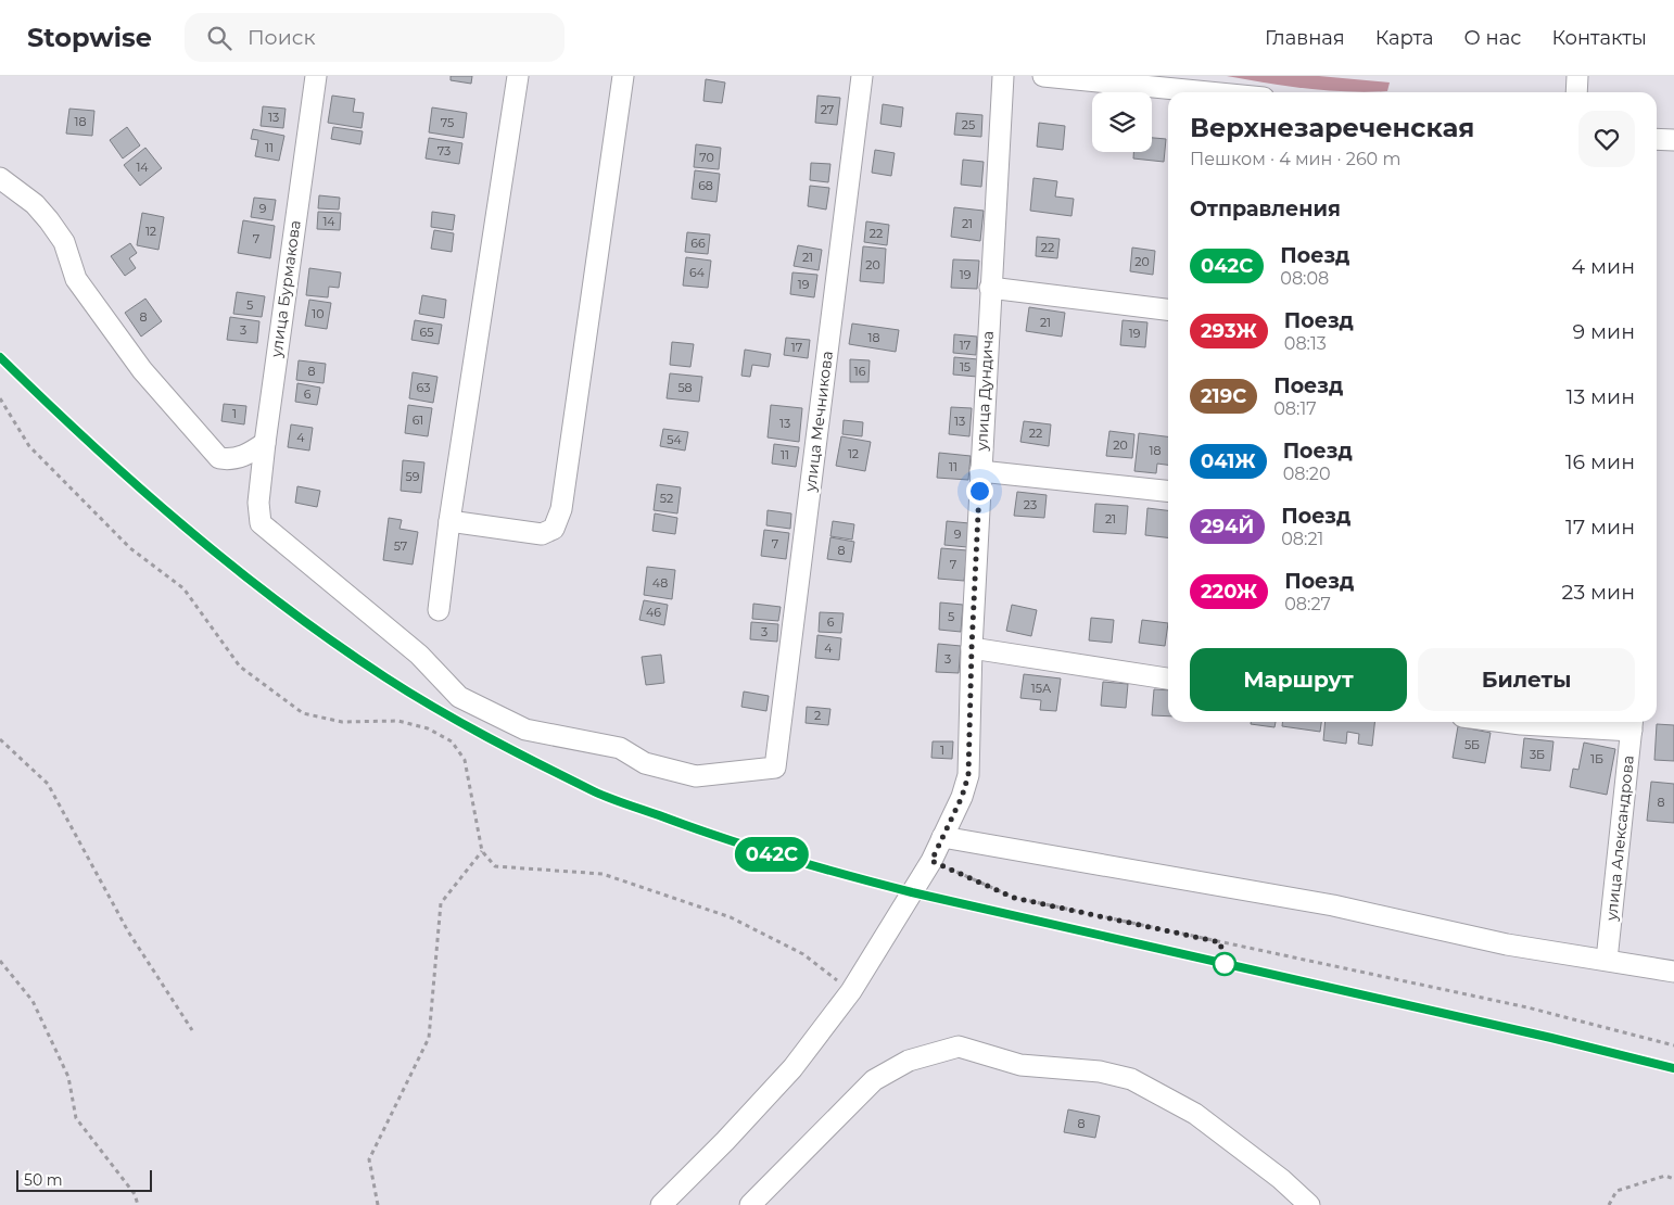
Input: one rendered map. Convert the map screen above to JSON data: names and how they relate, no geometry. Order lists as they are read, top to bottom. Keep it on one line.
{"streets":{"street":["улица Бурмакова","улица Дундича","улица Мечникова","улица Александрова"]},"crossings":[["улица Бурмакова","улица Мечникова"]],"house_numbers":["27","13","18","75","25","11","73","70","14","68","9","14","21","12","22","7","66","22","21","20","20","64","19","19","5","10","8","21","3","65","19","18","17","17","15","8","16","63","58","6","1","61","13","13","22","4","54","20","18","12","11","11","59","52","23","21","9","7","57","8","7","48","46","5","6","3","4","3","15А","2","5Б","1","3Б","1Б","8","8"],"scale_bar":"50 m","page":{"header":"Stopwise","search":"Поиск","nav":["Главная","Карта","О нас","Контакты"],"on_map":"042С","heading":[["Верхнезареченская","Пешком · 4 мин · 260 m"],"Отправления"],"list":[{"mark":"042С","name":"Поезд","note":"08:08","value":"4 мин"},{"mark":"293Ж","name":"Поезд","note":"08:13","value":"9 мин"},{"mark":"219С","name":"Поезд","note":"08:17","value":"13 мин"},{"mark":"041Ж","name":"Поезд","note":"08:20","value":"16 мин"},{"mark":"294Й","name":"Поезд","note":"08:21","value":"17 мин"},{"mark":"220Ж","name":"Поезд","note":"08:27","value":"23 мин"}],"buttons":["Маршрут","Билеты"],"scale":"50 m"}}
